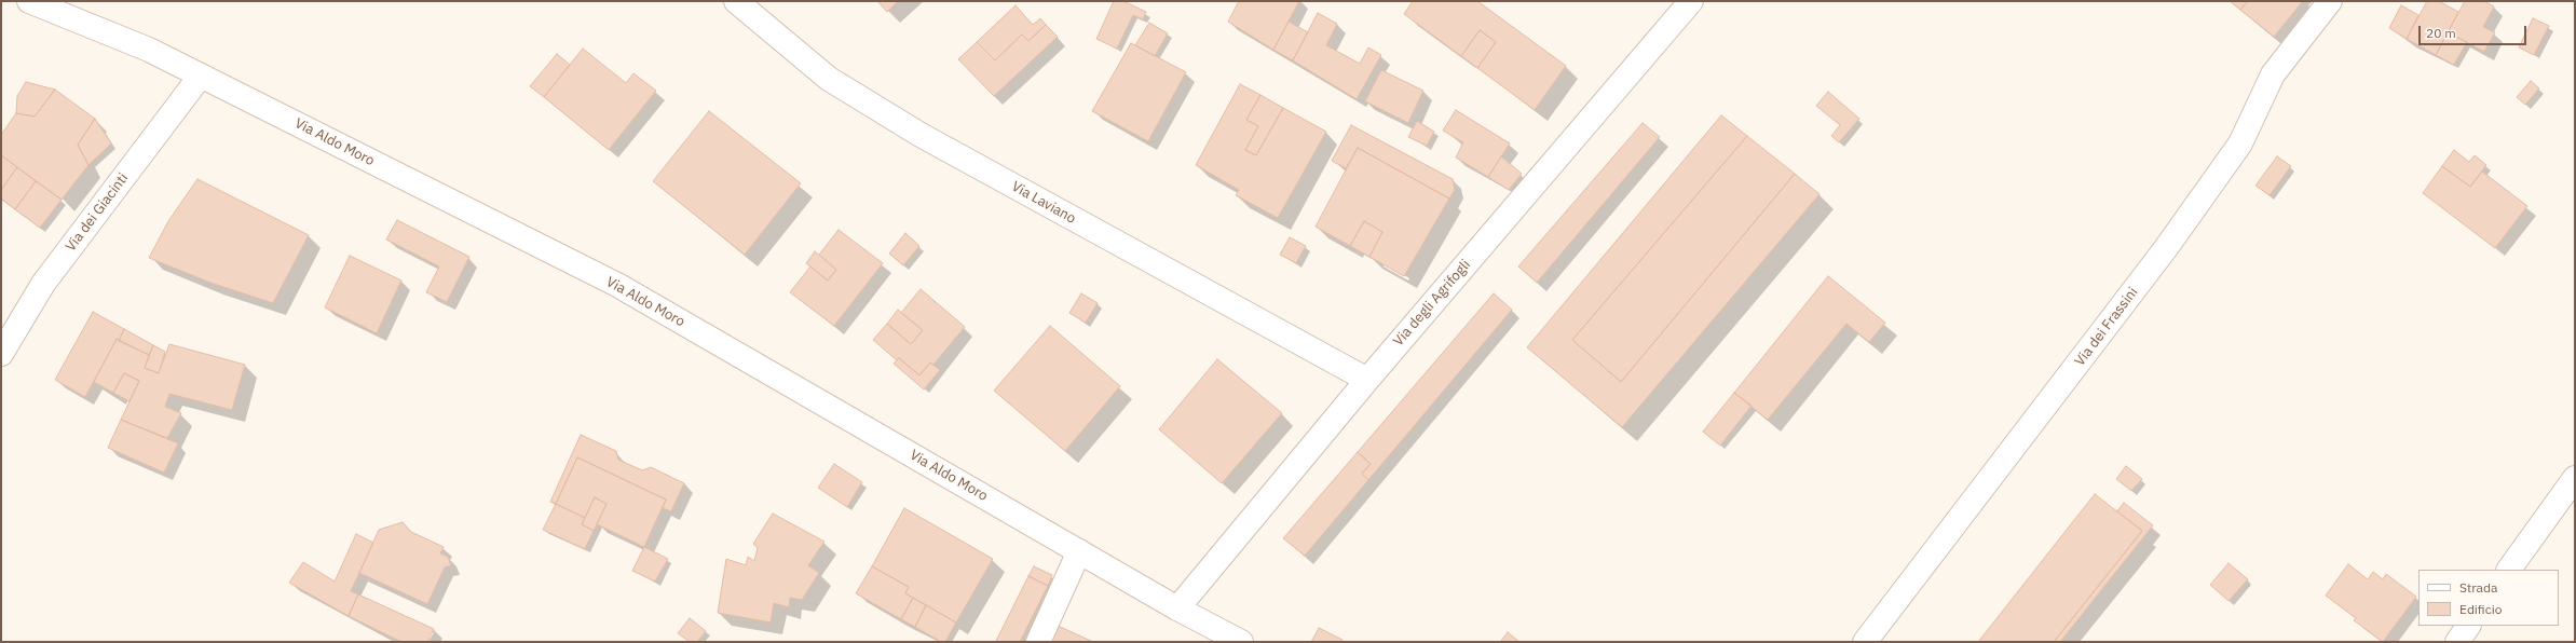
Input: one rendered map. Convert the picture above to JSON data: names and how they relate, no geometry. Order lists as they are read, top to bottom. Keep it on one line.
{"streets":{"street":["Via Aldo Moro","Via Laviano","Via dei Giacinti","Via degli Agrifogli","Via dei Frassini"]},"crossings":[["Via Aldo Moro","Via dei Giacinti"],["Via Aldo Moro","Via degli Agrifogli"],["Via Laviano","Via degli Agrifogli"]],"legend":["Strada","Edificio"],"scale_bar":"20 m"}
